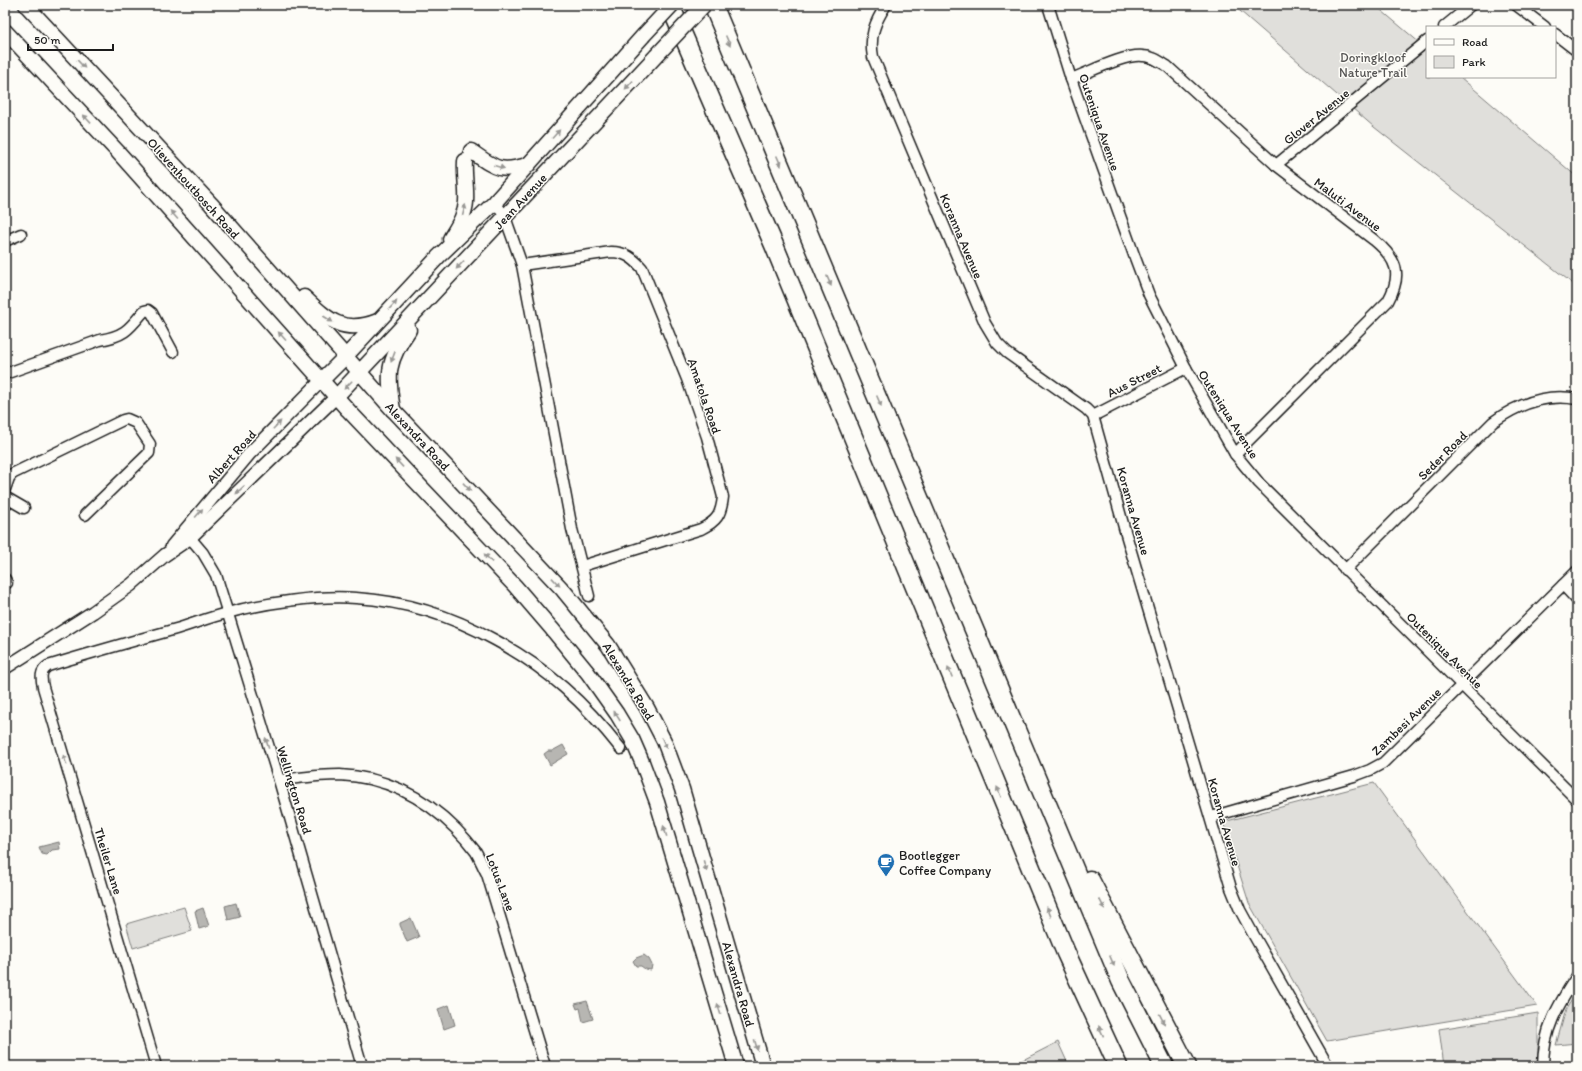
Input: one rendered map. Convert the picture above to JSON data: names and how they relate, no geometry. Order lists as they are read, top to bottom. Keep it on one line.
{"streets":{"main road":["Olievenhoutbosch Road","Jean Avenue","Alexandra Road"],"street":["Glover Avenue","Outeniqua Avenue","Maluti Avenue","Koranna Avenue","Aus Street","Amatola Road","Seder Road","Albert Road","Zambesi Avenue","Wellington Road","Theiler Lane","Lotus Lane"]},"crossings":[["Glover Avenue","Maluti Avenue"],["Outeniqua Avenue","Maluti Avenue"],["Outeniqua Avenue","Aus Street"],["Outeniqua Avenue","Seder Road"],["Outeniqua Avenue","Zambesi Avenue"],["Olievenhoutbosch Road","Jean Avenue"],["Olievenhoutbosch Road","Alexandra Road"],["Jean Avenue","Alexandra Road"],["Jean Avenue","Albert Road"],["Koranna Avenue","Aus Street"],["Koranna Avenue","Zambesi Avenue"],["Alexandra Road","Albert Road"],["Albert Road","Wellington Road"],["Wellington Road","Theiler Lane"],["Wellington Road","Lotus Lane"]],"parks":["Doringkloof Nature Trail"],"places":{"cafe":["Bootlegger Coffee Company"]},"legend":["Road","Park"],"scale_bar":"50 m"}
